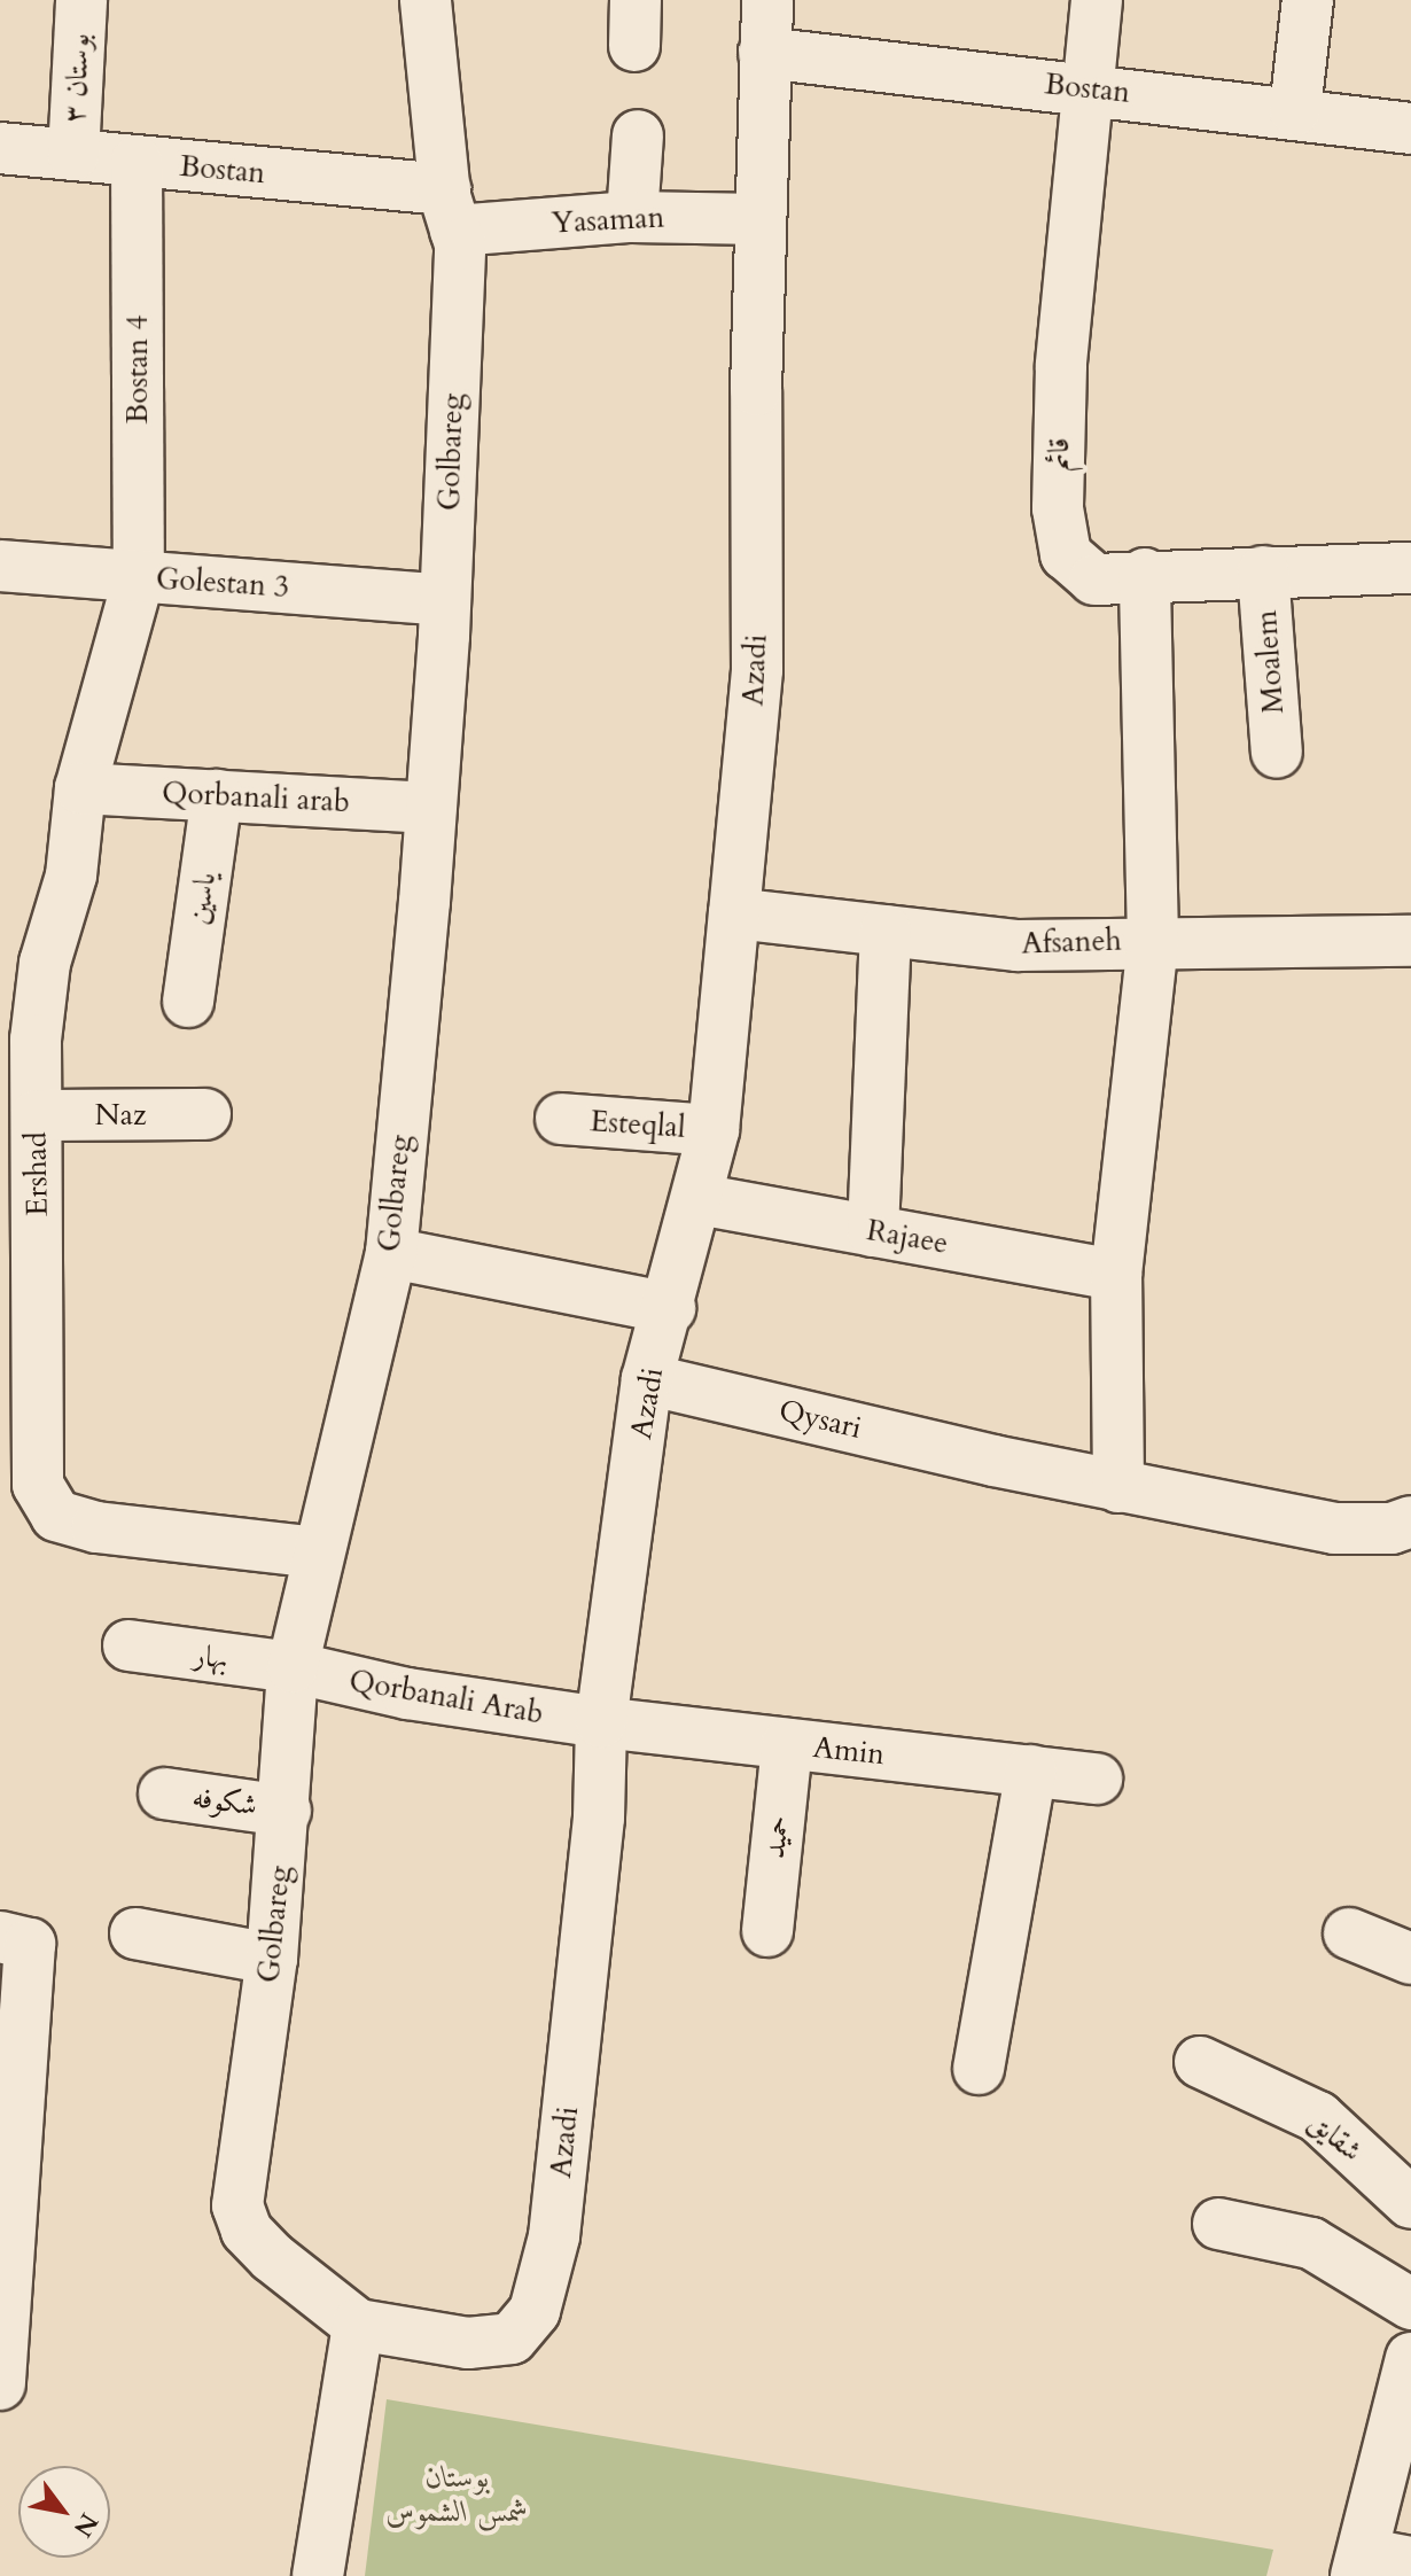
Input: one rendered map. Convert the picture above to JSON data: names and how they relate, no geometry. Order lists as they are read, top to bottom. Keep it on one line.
{"streets":{"street":["بوستان ۳","Bostan","Yasaman","Bostan 4","Golbareg","قائم","Golestan 3","Moalem","Azadi","Qorbanali arab","یاسین","Afsaneh","Naz","Esteqlal","Ershad","Rajaee","Qysari","بهار","Qorbanali Arab","Amin","شکوفه","حمید","شقایق"]},"crossings":[["بوستان ۳","Bostan"],["Bostan","Yasaman"],["Bostan","Bostan 4"],["Bostan","Golbareg"],["Bostan","قائم"],["Bostan","Azadi"],["Yasaman","Golbareg"],["Yasaman","Azadi"],["Bostan 4","Golestan 3"],["Bostan 4","Ershad"],["Golbareg","Golestan 3"],["Golbareg","Azadi"],["Golbareg","Qorbanali arab"],["Golbareg","Ershad"],["Golbareg","بهار"],["Golbareg","Qorbanali Arab"],["Golbareg","شکوفه"],["قائم","Moalem"],["Golestan 3","Ershad"],["Azadi","Afsaneh"],["Azadi","Esteqlal"],["Azadi","Rajaee"],["Azadi","Qysari"],["Azadi","Qorbanali Arab"],["Azadi","Amin"],["Qorbanali arab","یاسین"],["Qorbanali arab","Ershad"],["Naz","Ershad"],["بهار","Qorbanali Arab"],["Qorbanali Arab","Amin"],["Amin","حمید"]],"parks":["بوستان شمس الشموس"],"north":"bottom right"}
